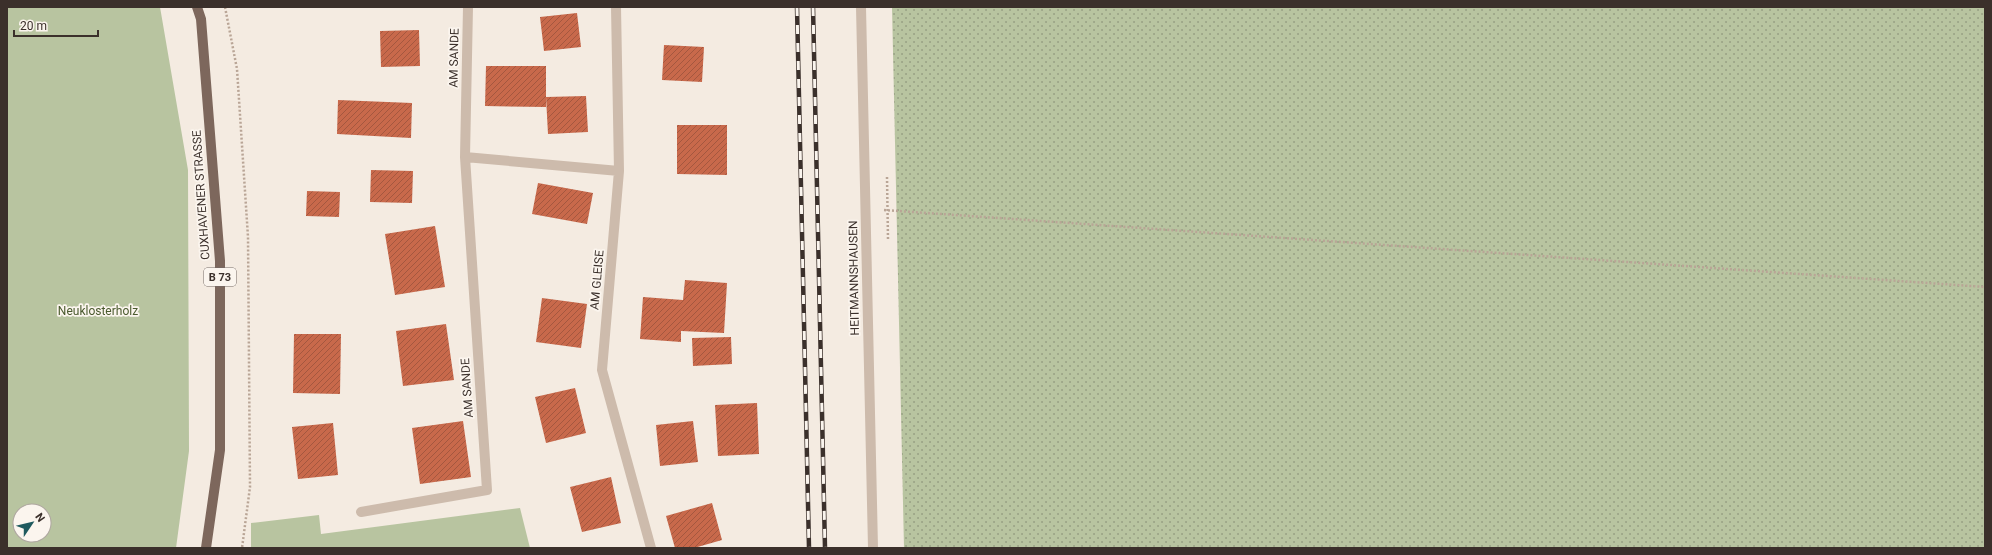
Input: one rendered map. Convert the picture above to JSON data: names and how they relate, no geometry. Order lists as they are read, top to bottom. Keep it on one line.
{"streets":{"main road":["CUXHAVENER STRASSE","B 73"],"street":["AM SANDE","HEITMANNSHAUSEN","AM GLEISE"]},"parks":["Neuklosterholz"],"scale_bar":"20 m","north":"top right"}
